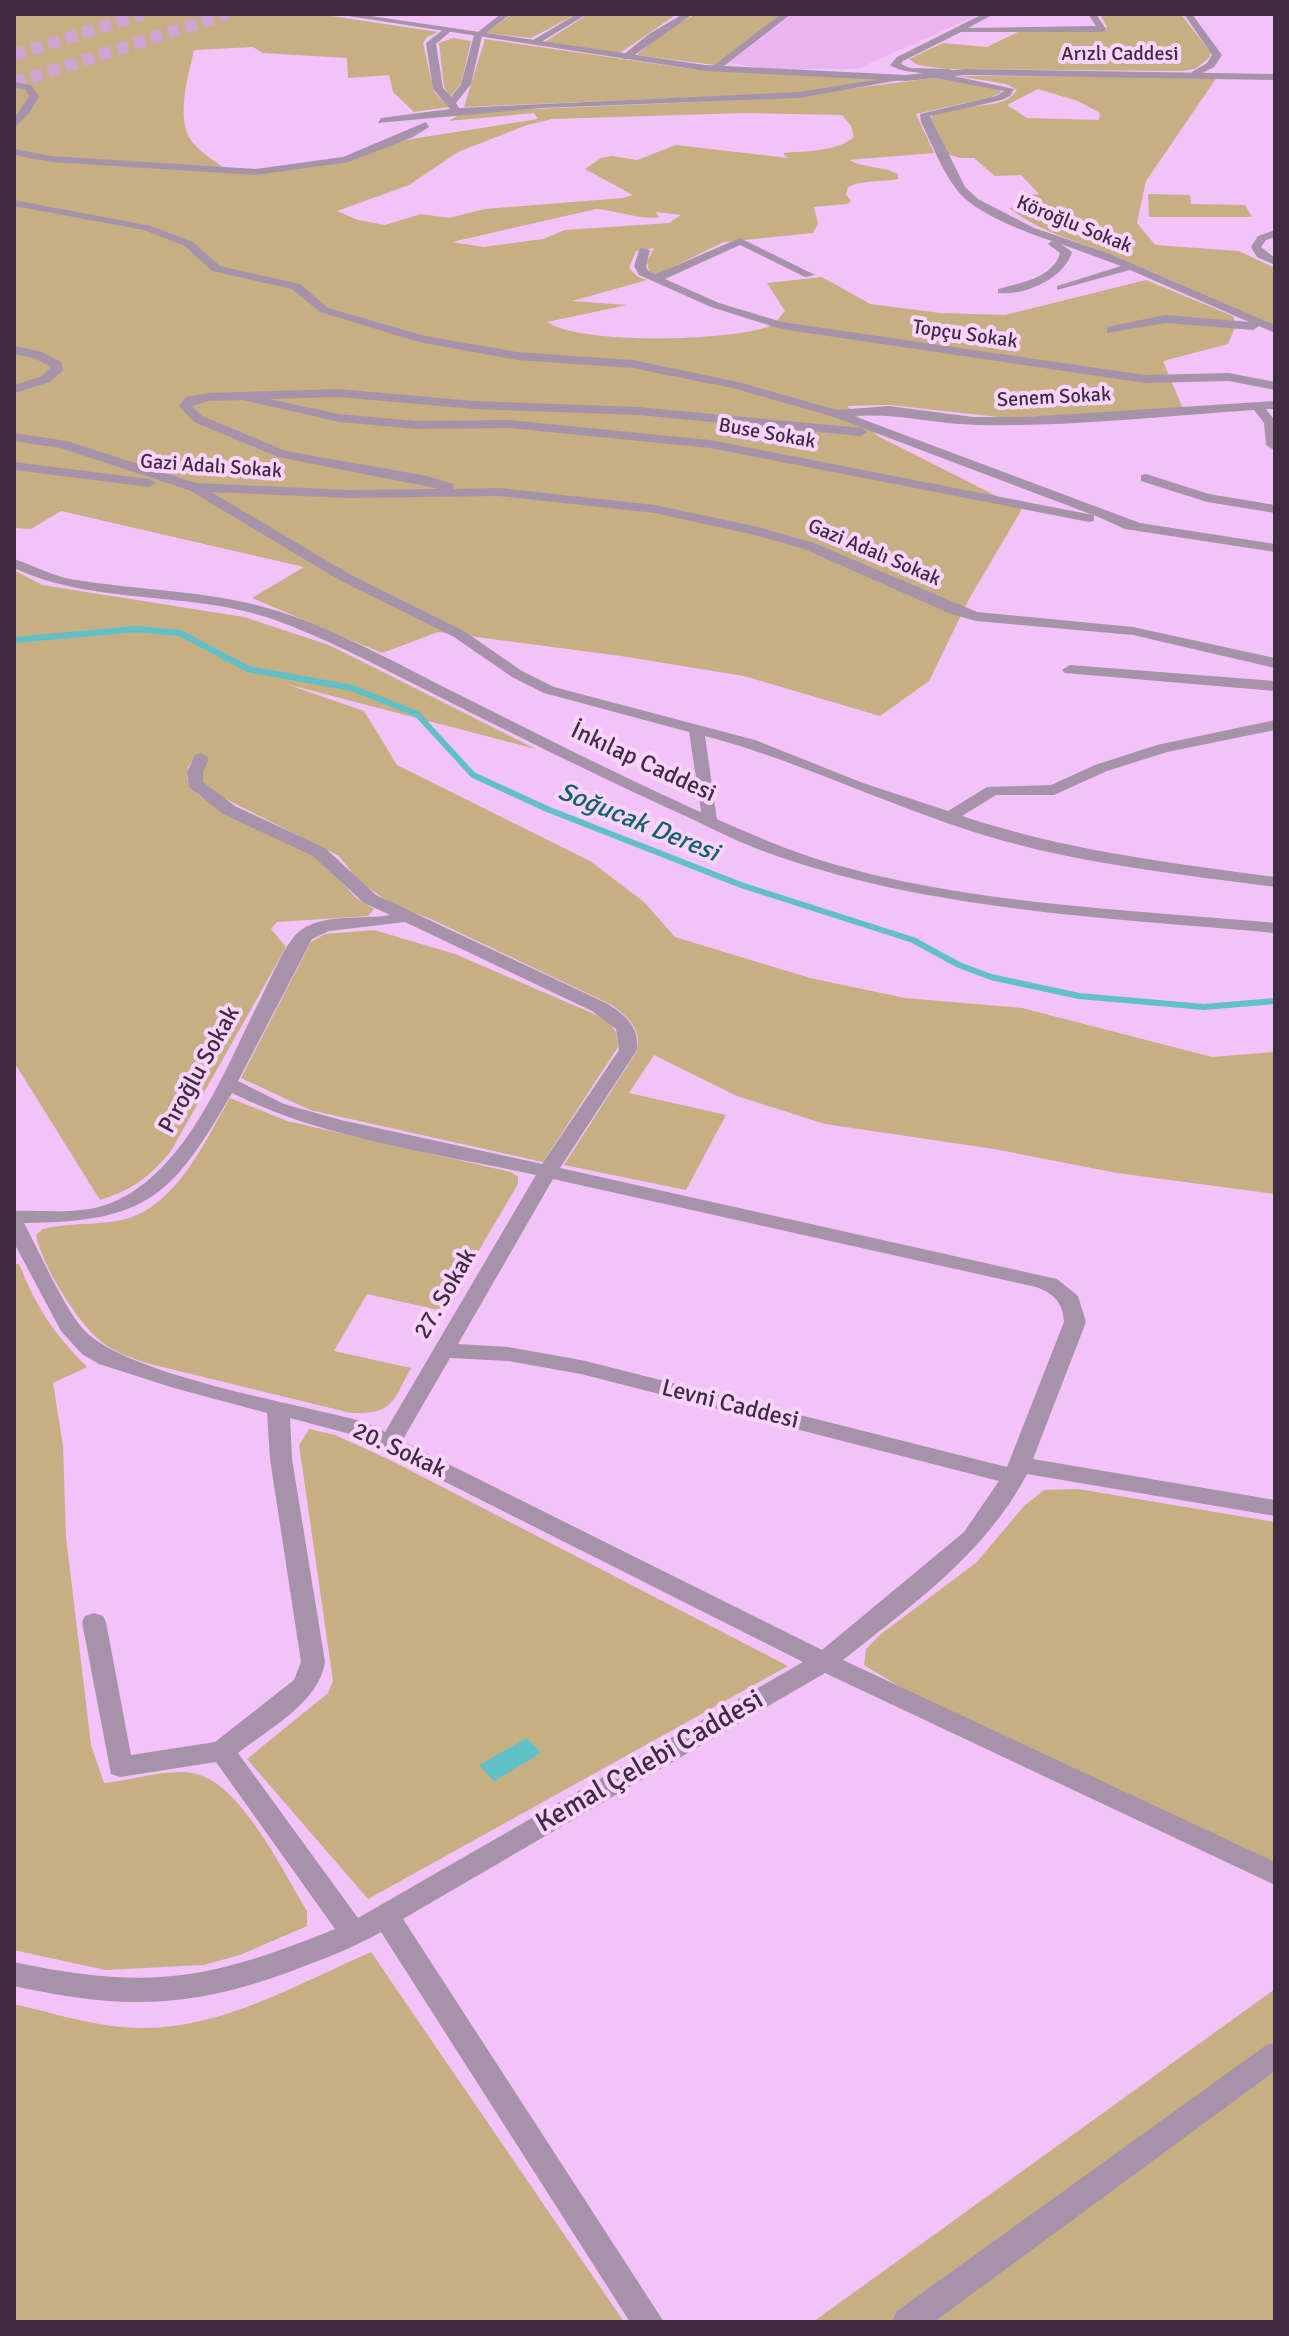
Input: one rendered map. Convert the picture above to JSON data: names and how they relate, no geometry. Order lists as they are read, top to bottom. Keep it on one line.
{"streets":{"street":["Arızlı Caddesi","Köroğlu Sokak","Topçu Sokak","Senem Sokak","Buse Sokak","Gazi Adalı Sokak","İnkılap Caddesi","Pıroğlu Sokak","27. Sokak","Levni Caddesi","20. Sokak","Kemal Çelebi Caddesi"]},"crossings":[["Buse Sokak","Gazi Adalı Sokak"],["Pıroğlu Sokak","27. Sokak"],["Pıroğlu Sokak","20. Sokak"],["27. Sokak","Levni Caddesi"],["27. Sokak","20. Sokak"],["27. Sokak","Kemal Çelebi Caddesi"],["Levni Caddesi","Kemal Çelebi Caddesi"],["20. Sokak","Kemal Çelebi Caddesi"]],"water":["Soğucak Deresi"]}
